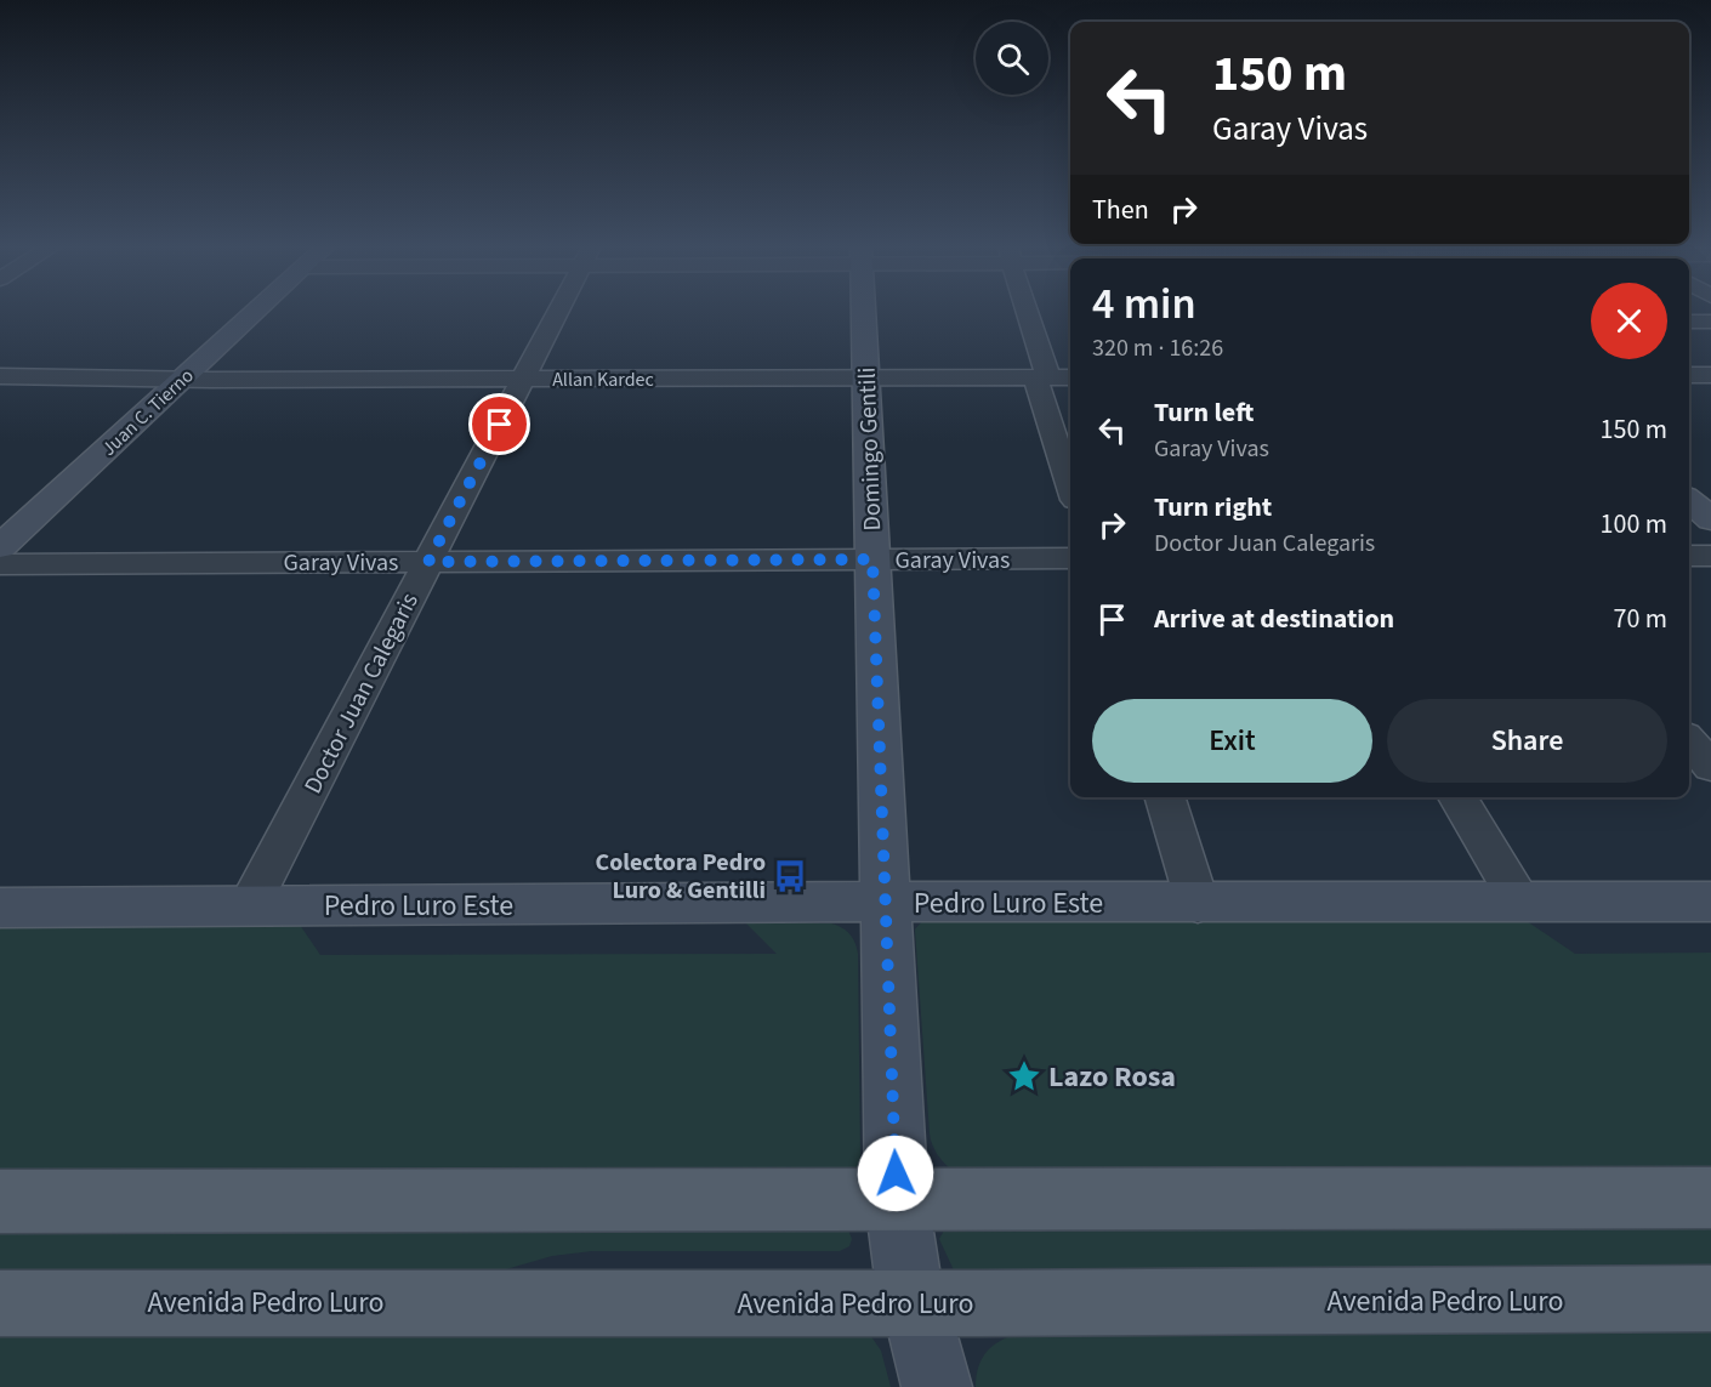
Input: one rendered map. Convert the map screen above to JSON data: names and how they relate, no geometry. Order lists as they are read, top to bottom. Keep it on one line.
{"streets":{"main road":["Avenida Pedro Luro"],"street":["Allan Kardec","Juan C. Tierno","Domingo Gentili","Garay Vivas","Doctor Juan Calegaris","Pedro Luro Este"]},"crossings":[["Allan Kardec","Juan C. Tierno"],["Allan Kardec","Domingo Gentili"],["Allan Kardec","Doctor Juan Calegaris"],["Juan C. Tierno","Garay Vivas"],["Domingo Gentili","Garay Vivas"],["Domingo Gentili","Pedro Luro Este"],["Domingo Gentili","Avenida Pedro Luro"],["Garay Vivas","Doctor Juan Calegaris"],["Doctor Juan Calegaris","Pedro Luro Este"]],"places":{"bus stop":["Colectora Pedro Luro & Gentilli"],"place":["Lazo Rosa"]},"page":{"turn":["150 m","Garay Vivas"],"then":"Then","heading":["4 min","320 m · 16:26"],"list":[{"name":"Turn left","note":"Garay Vivas","value":"150 m"},{"name":"Turn right","note":"Doctor Juan Calegaris","value":"100 m"},{"name":"Arrive at destination","value":"70 m"}],"buttons":["Exit","Share"]}}
